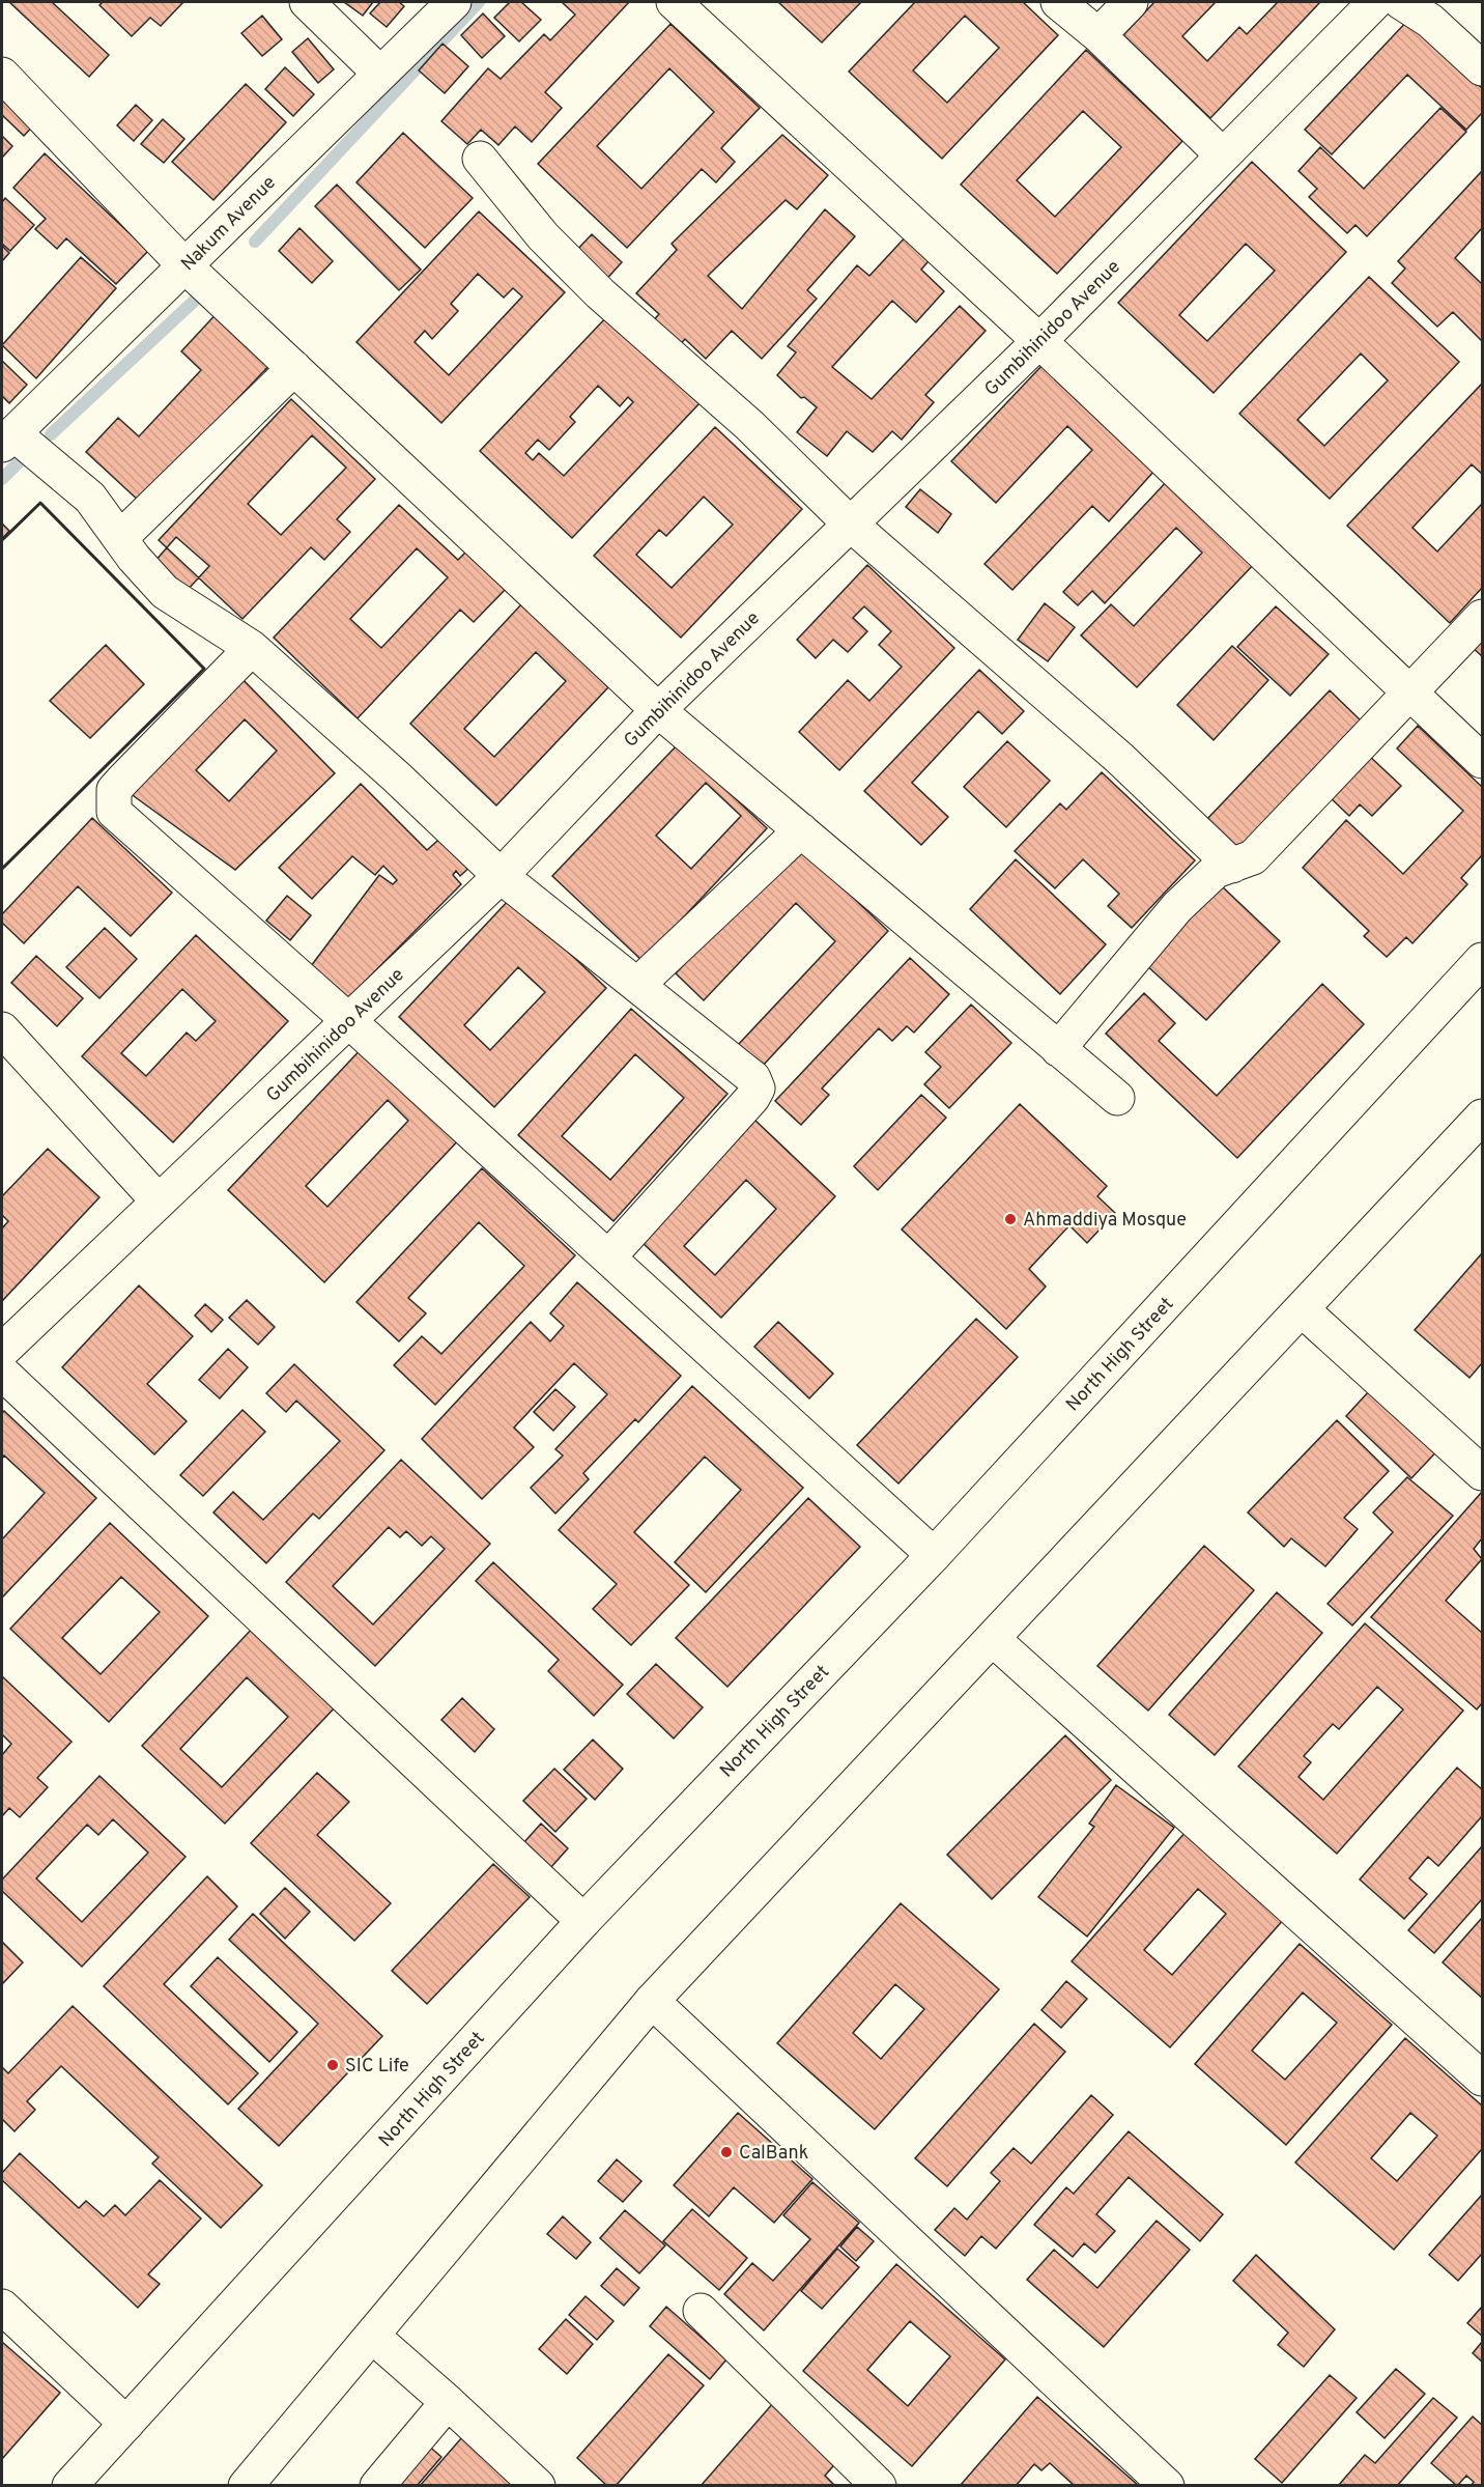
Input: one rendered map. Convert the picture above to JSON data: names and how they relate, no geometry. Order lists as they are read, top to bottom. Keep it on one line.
{"streets":{"main road":["Nakum Avenue","Gumbihinidoo Avenue","North High Street"]},"places":["Ahmaddiya Mosque","SIC Life","CalBank"]}
